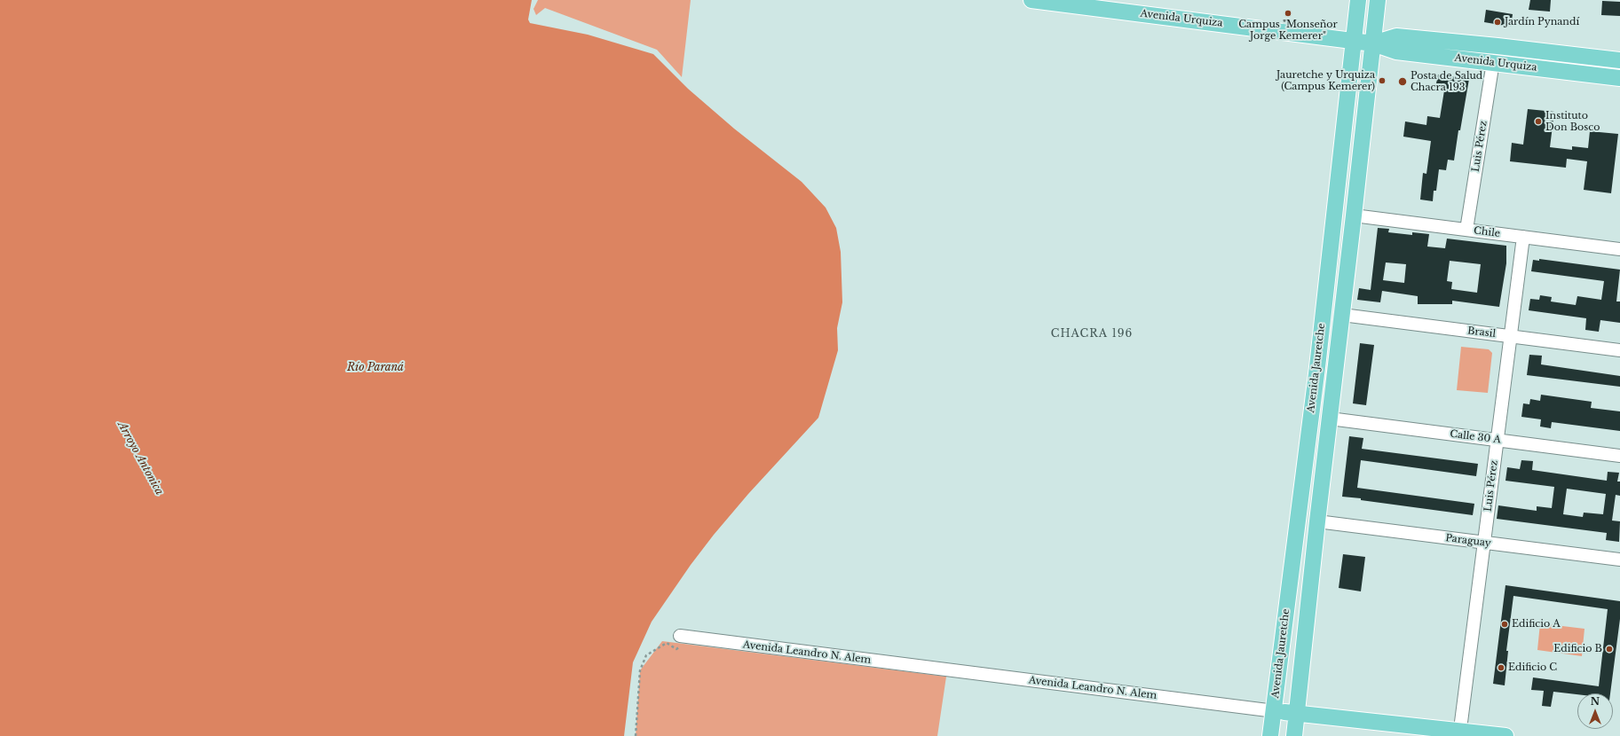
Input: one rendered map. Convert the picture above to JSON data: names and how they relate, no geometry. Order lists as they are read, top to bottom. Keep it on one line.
{"streets":{"main road":["Avenida Urquiza","Avenida Jauretche","Avenida Leandro N. Alem"],"street":["Luis Pérez","Chile","Brasil","Calle 30 A","Paraguay"]},"crossings":[["Avenida Urquiza","Luis Pérez"],["Avenida Urquiza","Avenida Jauretche"],["Luis Pérez","Chile"],["Luis Pérez","Brasil"],["Luis Pérez","Calle 30 A"],["Luis Pérez","Paraguay"],["Luis Pérez","Avenida Leandro N. Alem"],["Chile","Avenida Jauretche"],["Brasil","Avenida Jauretche"],["Avenida Jauretche","Calle 30 A"],["Avenida Jauretche","Paraguay"],["Avenida Jauretche","Avenida Leandro N. Alem"]],"districts":["CHACRA 196"],"water":["Río Paraná","Arroyo Antonica"],"places":["Campus \"Monseñor Jorge Kemerer\"","Jardín Pynandí","Jauretche y Urquiza (Campus Kemerer)","Posta de Salud Chacra 193","Instituto Don Bosco","Edificio A","Edificio B","Edificio C"],"north":"top"}
